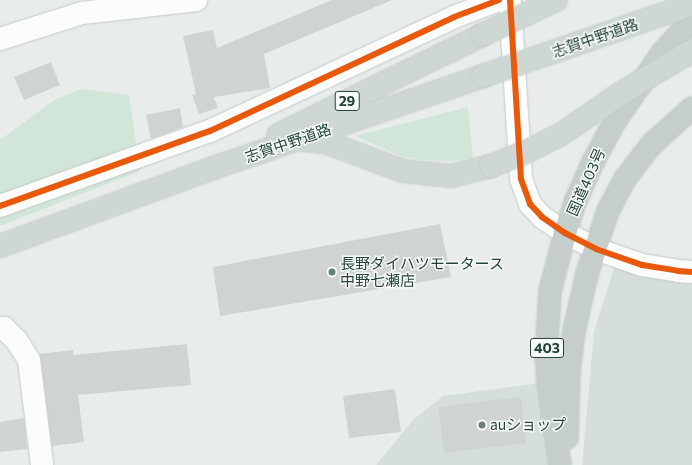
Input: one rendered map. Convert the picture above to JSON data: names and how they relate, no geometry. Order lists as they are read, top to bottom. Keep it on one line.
{"streets":{"highway":["国道403号","403"],"main road":["志賀中野道路","29"]},"crossings":[["志賀中野道路","29"]],"places":["長野ダイハツモータース 中野七瀬店","auショップ"]}
